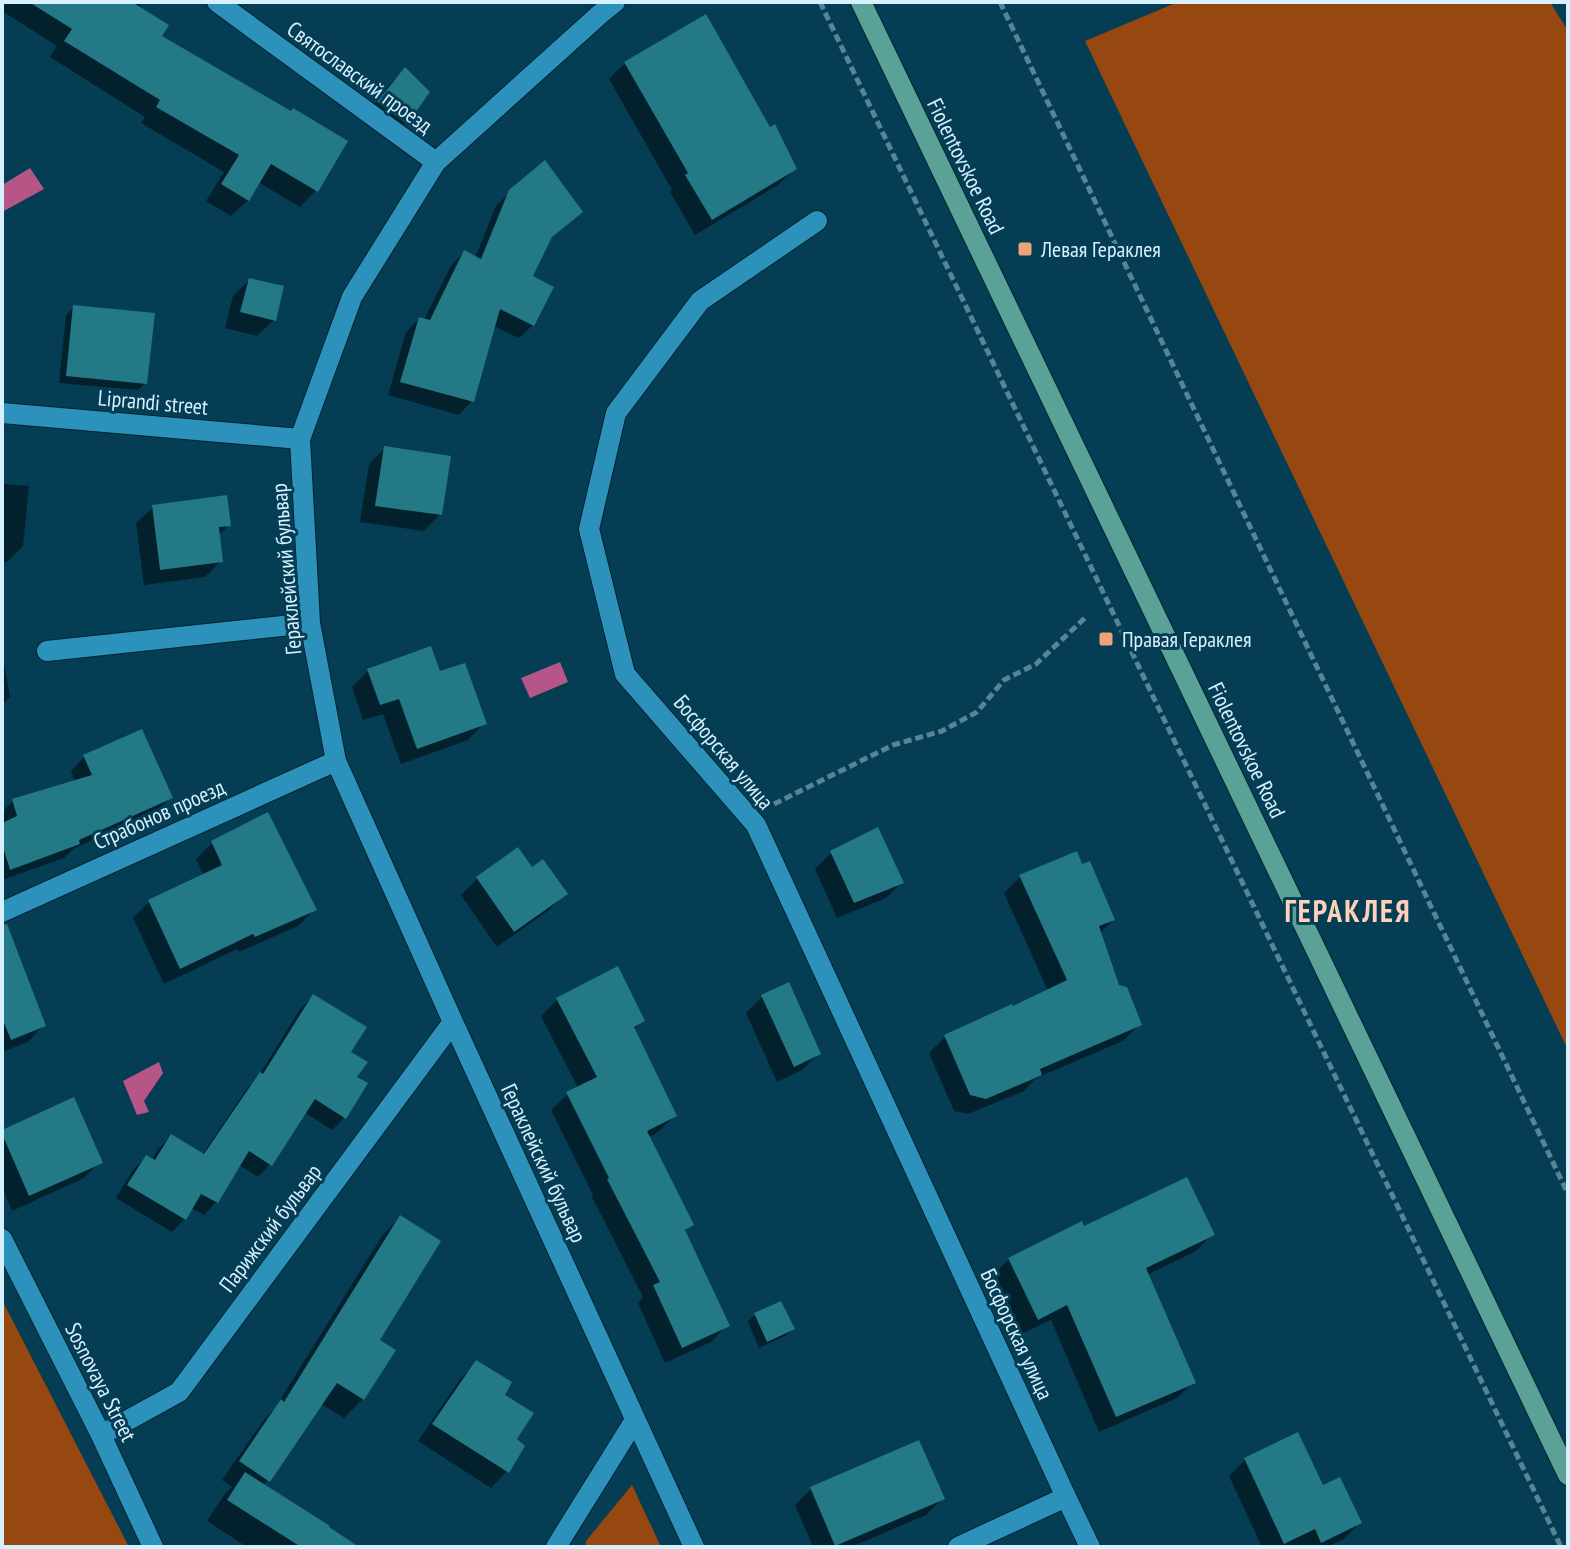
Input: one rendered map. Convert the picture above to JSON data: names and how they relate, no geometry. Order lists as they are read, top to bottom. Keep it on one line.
{"streets":{"main road":["Fiolentovskoe Road"],"street":["Святославский проезд","Liprandi street","Гераклейский бульвар","Босфорская улица","Страбонов проезд","Парижский бульвар","Sosnovaya Street"]},"crossings":[["Святославский проезд","Гераклейский бульвар"],["Liprandi street","Гераклейский бульвар"],["Гераклейский бульвар","Страбонов проезд"],["Гераклейский бульвар","Парижский бульвар"],["Парижский бульвар","Sosnovaya Street"]],"districts":["ГЕРАКЛЕЯ"],"places":{"transit":["Левая Гераклея","Правая Гераклея"]}}
